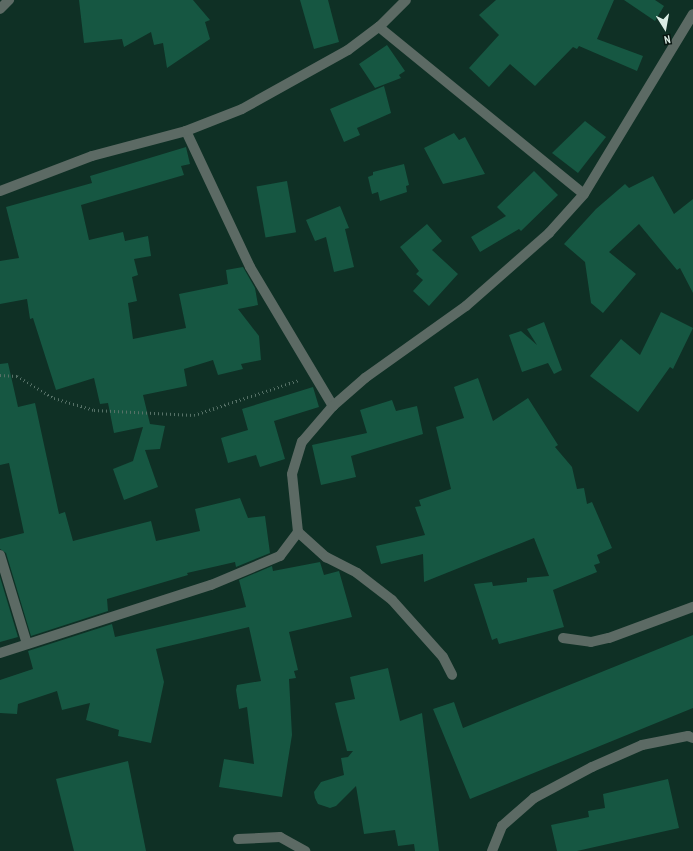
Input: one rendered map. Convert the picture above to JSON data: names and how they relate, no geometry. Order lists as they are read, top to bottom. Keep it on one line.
{"north":"bottom"}
